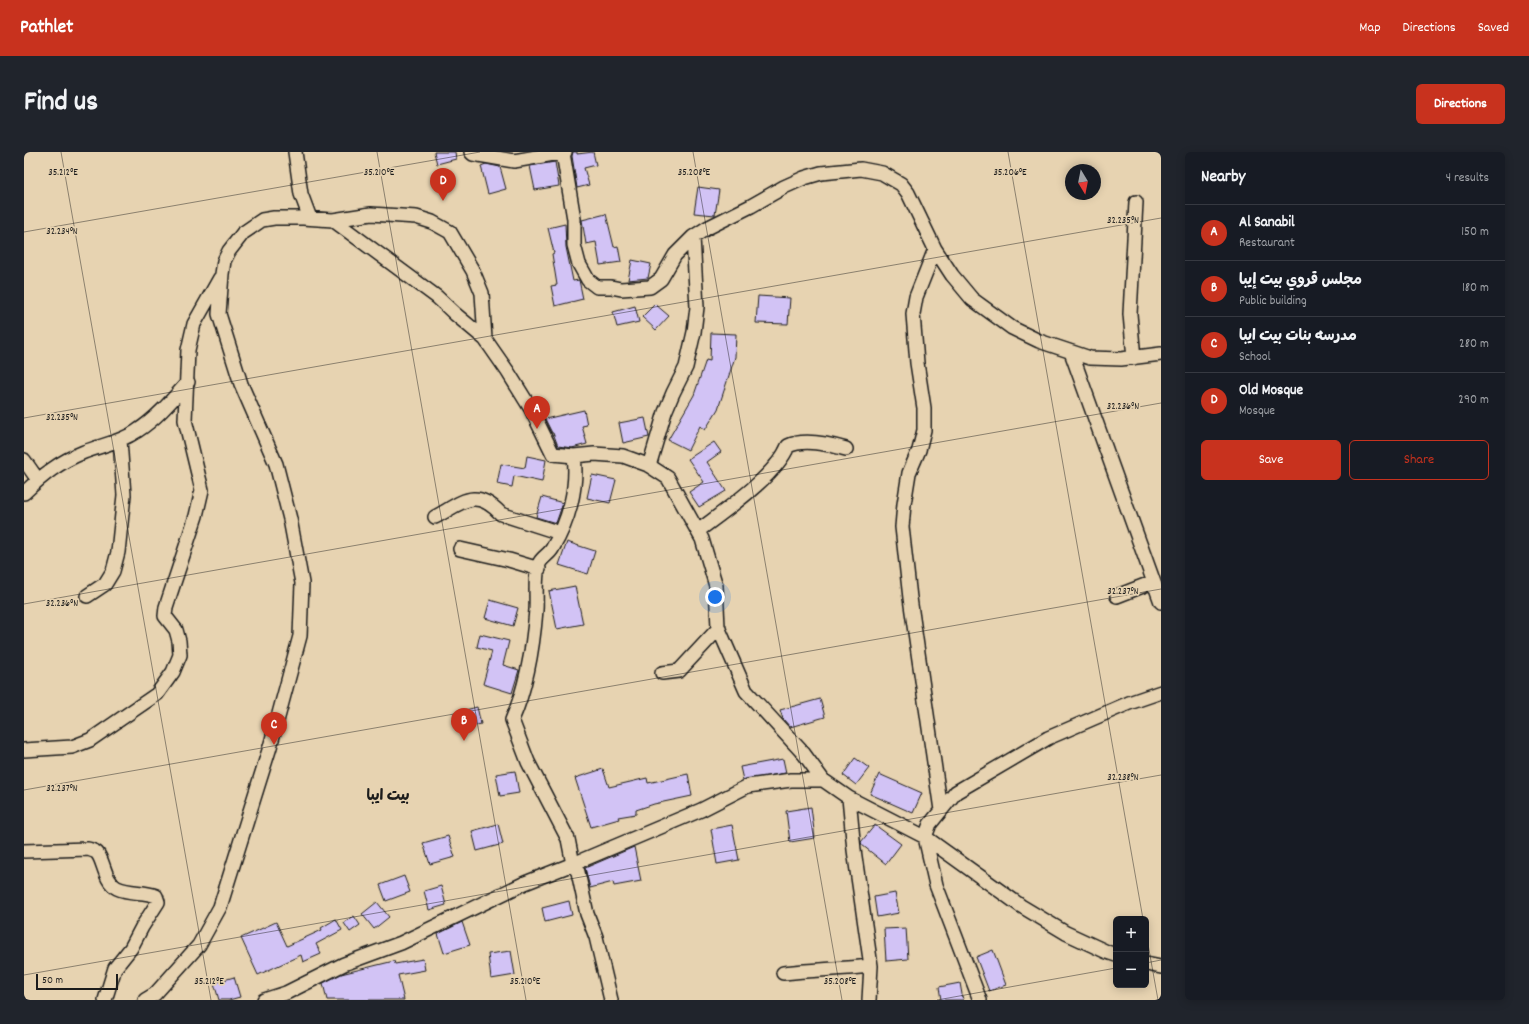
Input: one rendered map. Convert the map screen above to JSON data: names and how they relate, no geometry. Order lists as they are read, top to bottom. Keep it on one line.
{"districts":["بيت ايبا"],"scale_bar":"50 m","north":"bottom","page":{"header":"Pathlet","nav":["Map","Directions","Saved"],"title":"Find us","buttons":["Directions",["Save","Share"]],"heading":["Nearby","4 results"],"pins":["D","A","B","C"],"list":[{"mark":"A","name":"Al Sanabil","note":"Restaurant","value":"150 m"},{"mark":"B","name":"مجلس قروي بيت إيبا","note":"Public building","value":"180 m"},{"mark":"C","name":"مدرسه بنات بيت ايبا","note":"School","value":"280 m"},{"mark":"D","name":"Old Mosque","note":"Mosque","value":"290 m"}],"map_buttons":["+","−"],"scale":"50 m"},"coordinates":["35.212°E","35.210°E","35.208°E","35.206°E","32.235°N","32.234°N","32.236°N","32.237°N","32.238°N"]}
